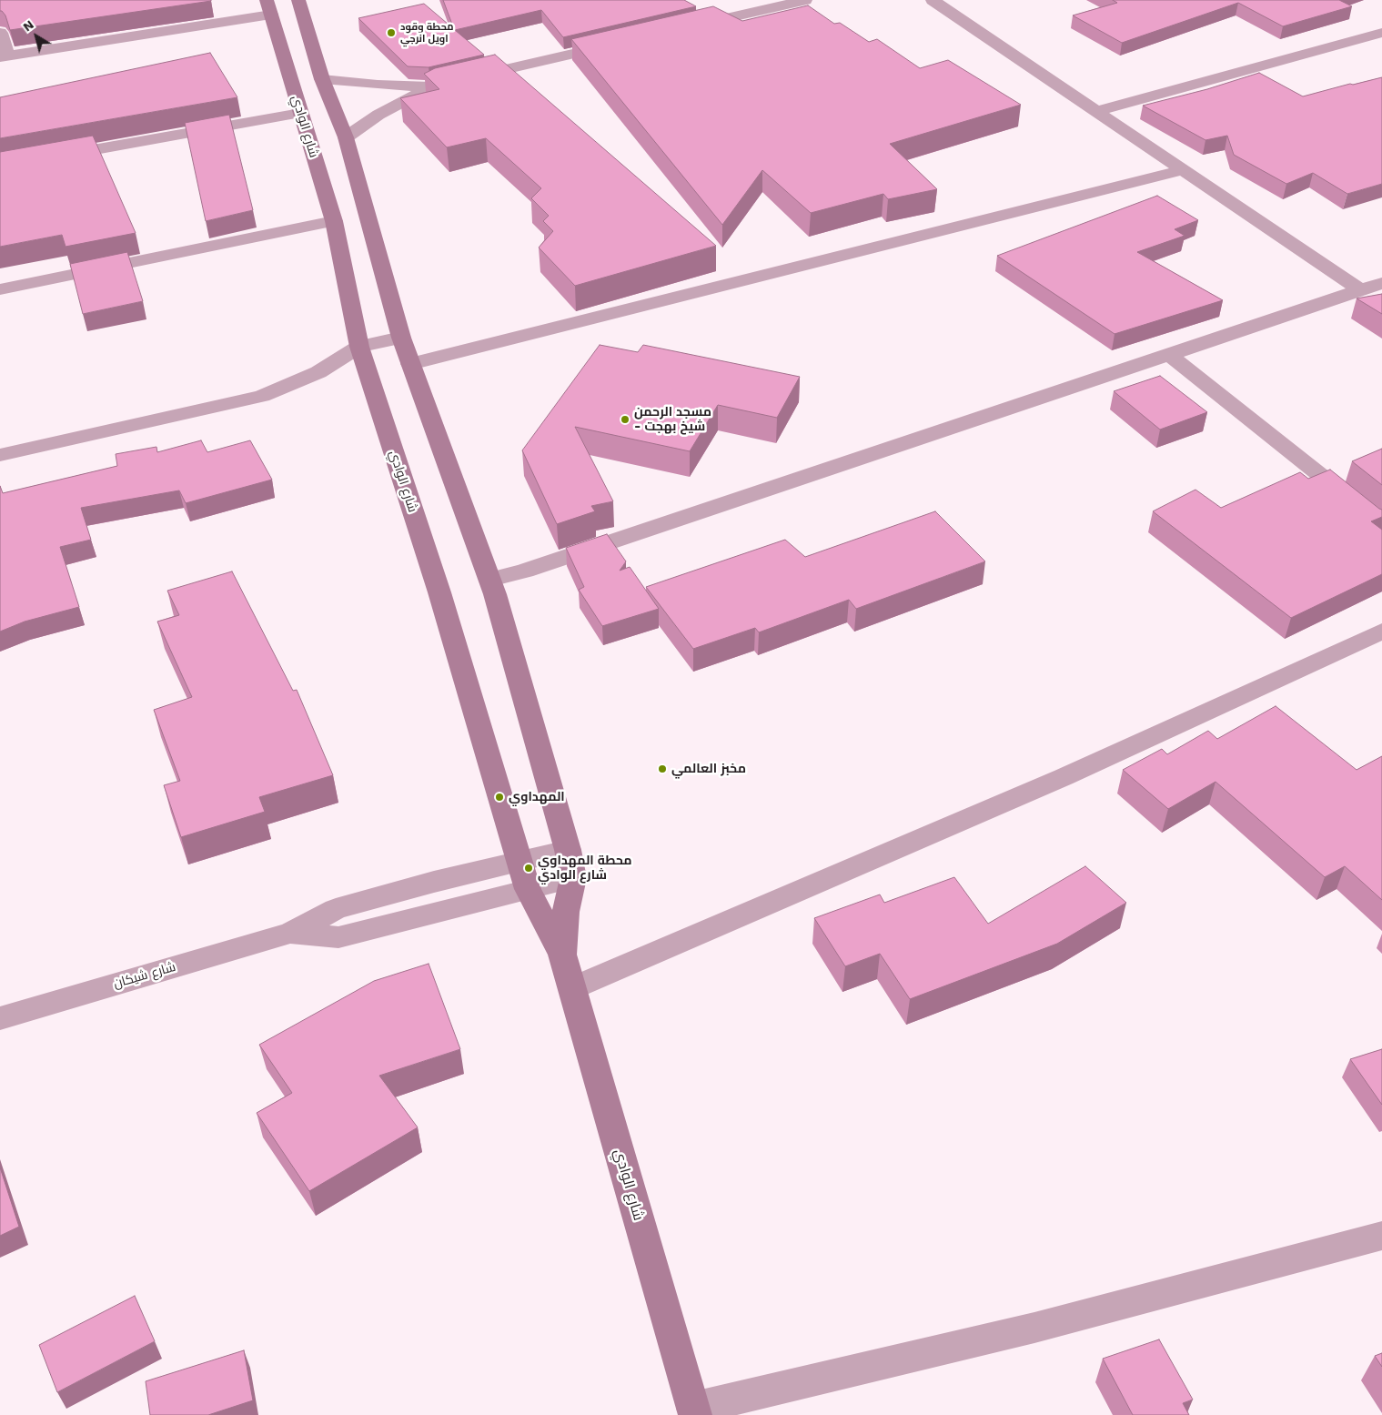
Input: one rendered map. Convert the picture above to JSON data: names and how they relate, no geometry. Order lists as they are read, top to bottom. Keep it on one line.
{"streets":{"main road":["شارع الوادي"],"street":["شارع شيكان"]},"crossings":[["شارع الوادي","شارع شيكان"]],"places":["محطة وقود اويل انرجي","مسجد الرحمن - شيخ بهجت","مخبز العالمي","المهداوي","محطة المهداوي شارع الوادي"],"north":"top left"}
